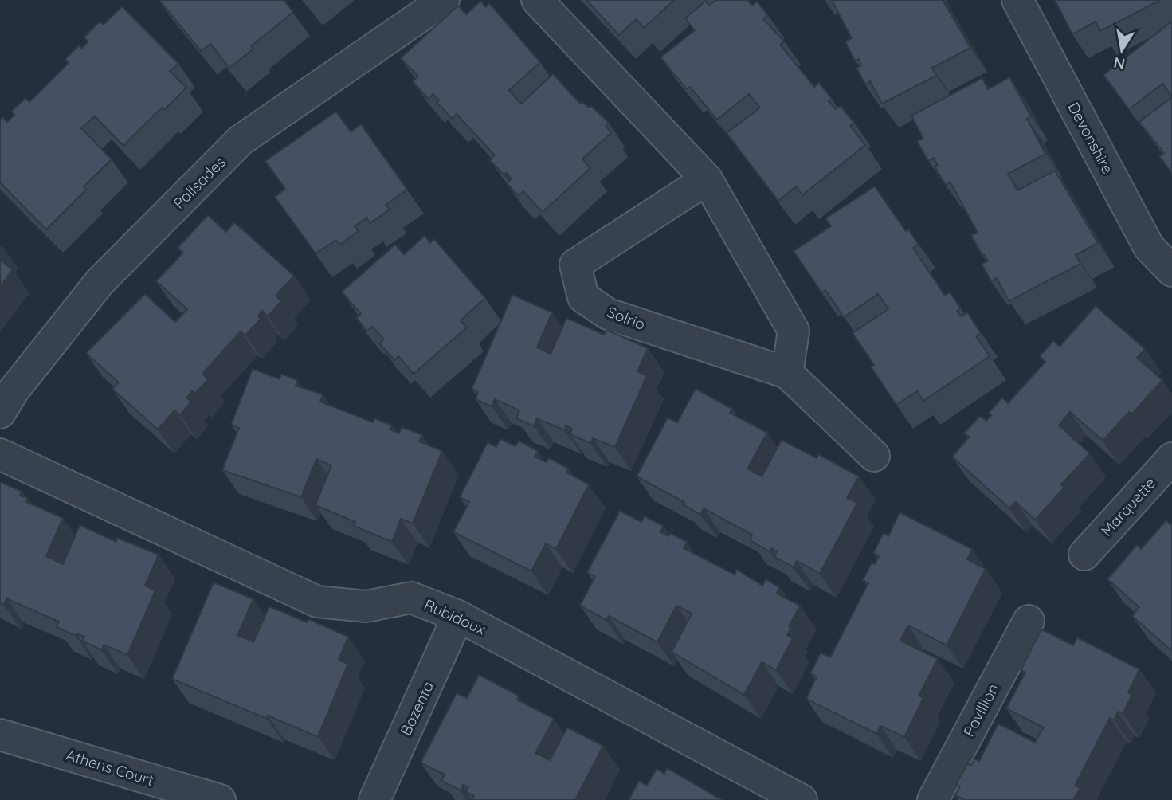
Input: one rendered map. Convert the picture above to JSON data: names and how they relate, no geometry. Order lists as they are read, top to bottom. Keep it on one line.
{"streets":{"street":["Devonshire","Palisades","Solrio","Marquette","Rubidoux","Bozenta","Pavillion","Athens Court"]},"crossings":[["Rubidoux","Bozenta"]],"north":"bottom"}
